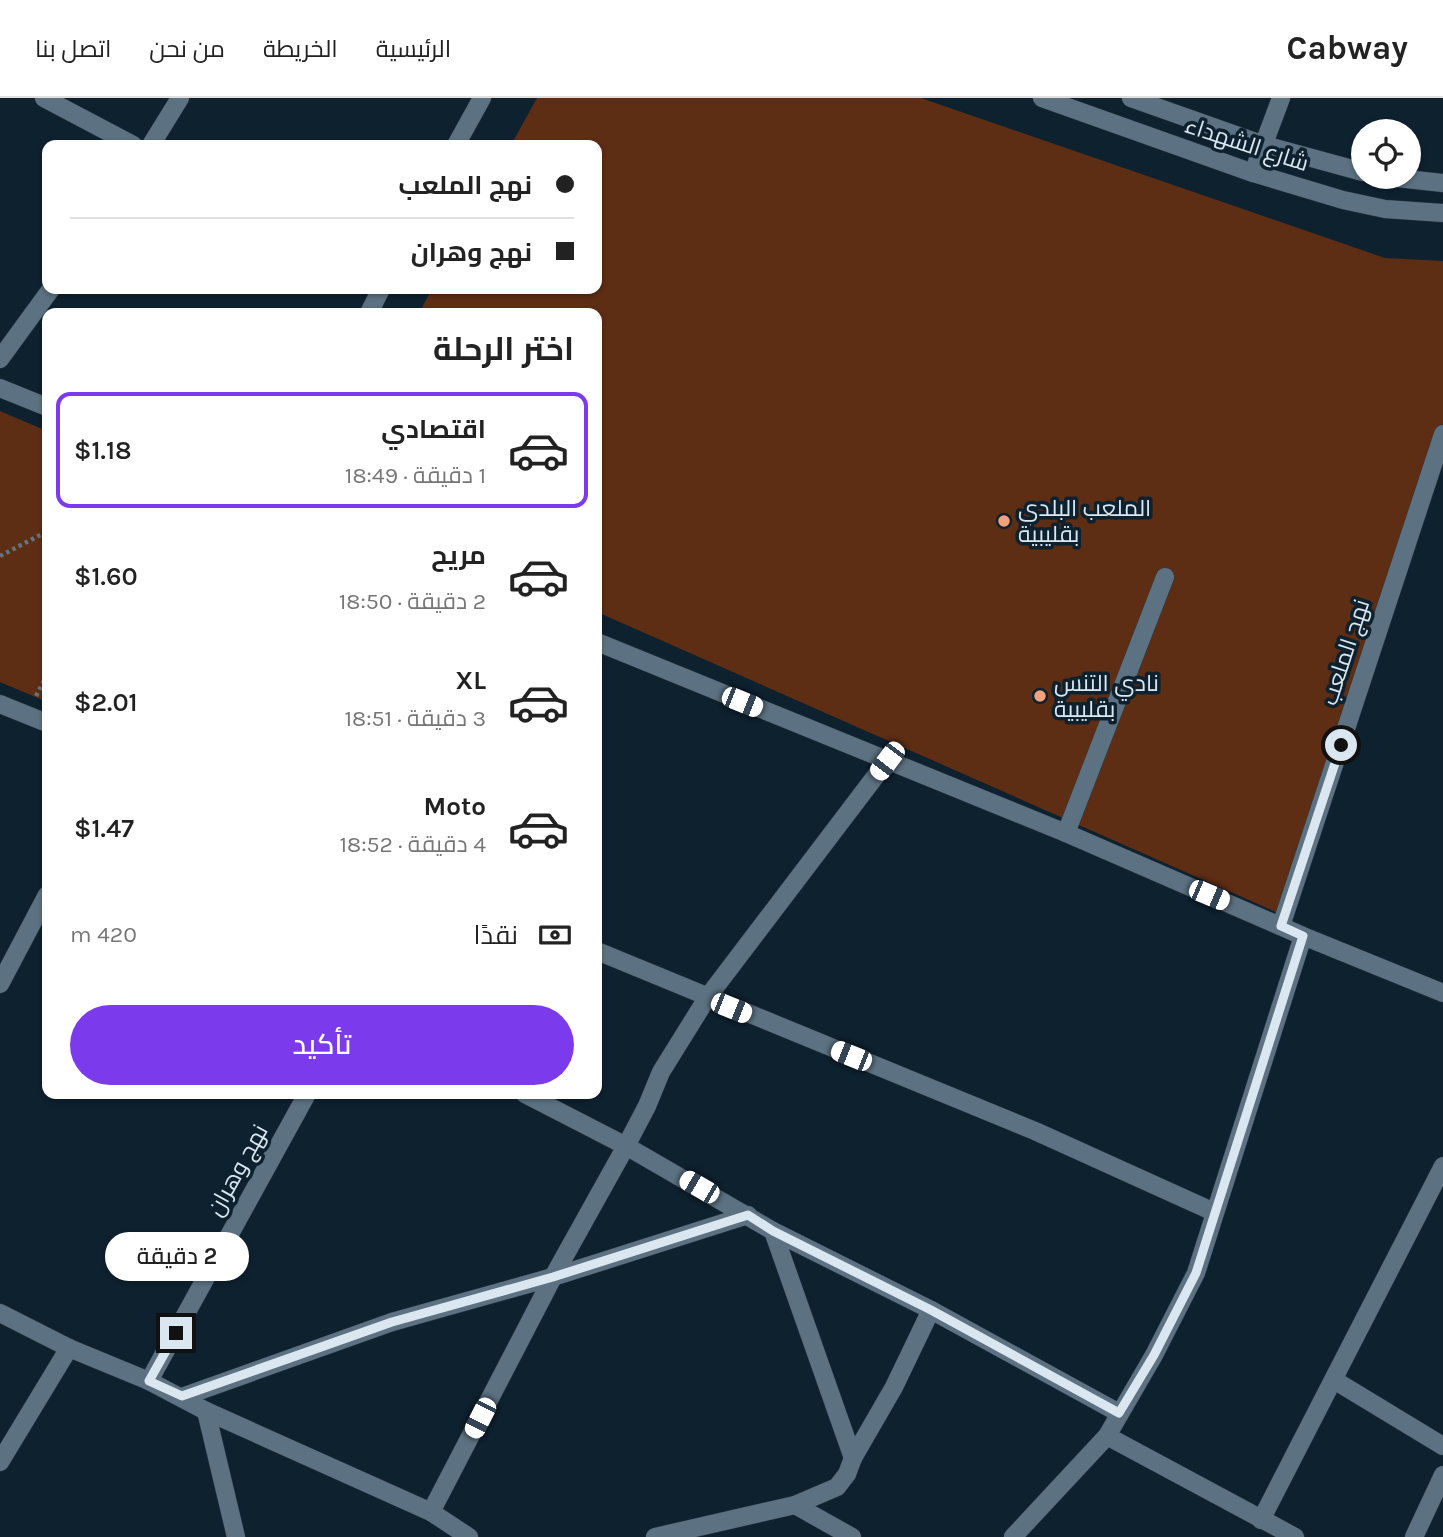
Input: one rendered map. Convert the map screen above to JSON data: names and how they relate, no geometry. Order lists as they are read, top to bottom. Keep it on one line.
{"streets":{"street":["شارع الشهداء","نهج الملعب","نهج وهران"]},"places":["الملعب البلدي بقليبية","نادي التنس بقليبية"],"page":{"header":"Cabway","nav":["الرئيسية","الخريطة","من نحن","اتصل بنا"],"banner":["نهج الملعب","نهج وهران"],"heading":"اختر الرحلة","list":[{"name":"اقتصادي","note":"1 دقيقة · 18:49","value":"$1.18"},{"name":"مريح","note":"2 دقيقة · 18:50","value":"$1.60"},{"name":"XL","note":"3 دقيقة · 18:51","value":"$2.01"},{"name":"Moto","note":"4 دقيقة · 18:52","value":"$1.47"}],"pay":["نقدًا","420 m"],"buttons":"تأكيد","bubble":"2 دقيقة"}}
